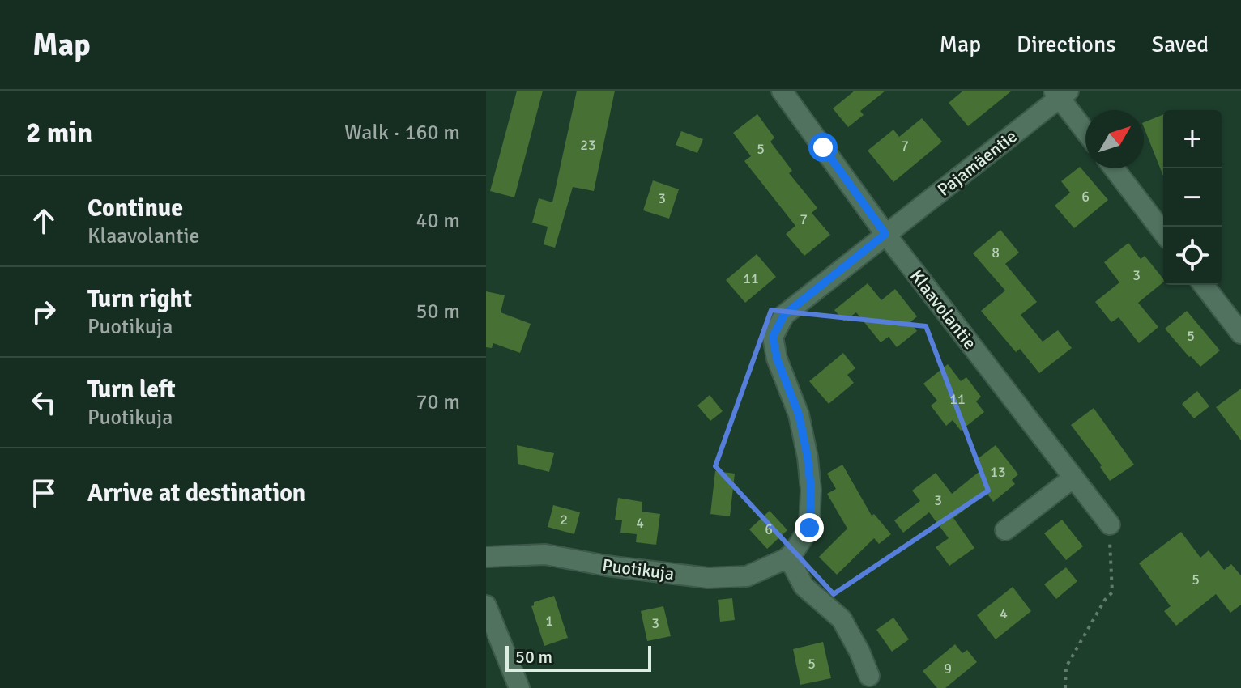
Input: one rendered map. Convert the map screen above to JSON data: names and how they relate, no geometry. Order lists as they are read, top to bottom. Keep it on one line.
{"streets":{"street":["Pajamäentie","Klaavolantie","Puotikuja"]},"crossings":[["Pajamäentie","Klaavolantie"],["Pajamäentie","Puotikuja"],["Klaavolantie","Puotikuja"]],"house_numbers":["23","7","5","6","3","7","8","3","11","5","11","13","3","2","4","6","5","4","1","3","5","9"],"scale_bar":"50 m","north":"top right","page":{"header":"Map","nav":["Map","Directions","Saved"],"heading":["2 min","Walk · 160 m"],"map_buttons":["+","−"],"list":[["Continue","Klaavolantie","40 m"],["Turn right","Puotikuja","50 m"],["Turn left","Puotikuja","70 m"],"Arrive at destination"],"scale":"50 m"}}
